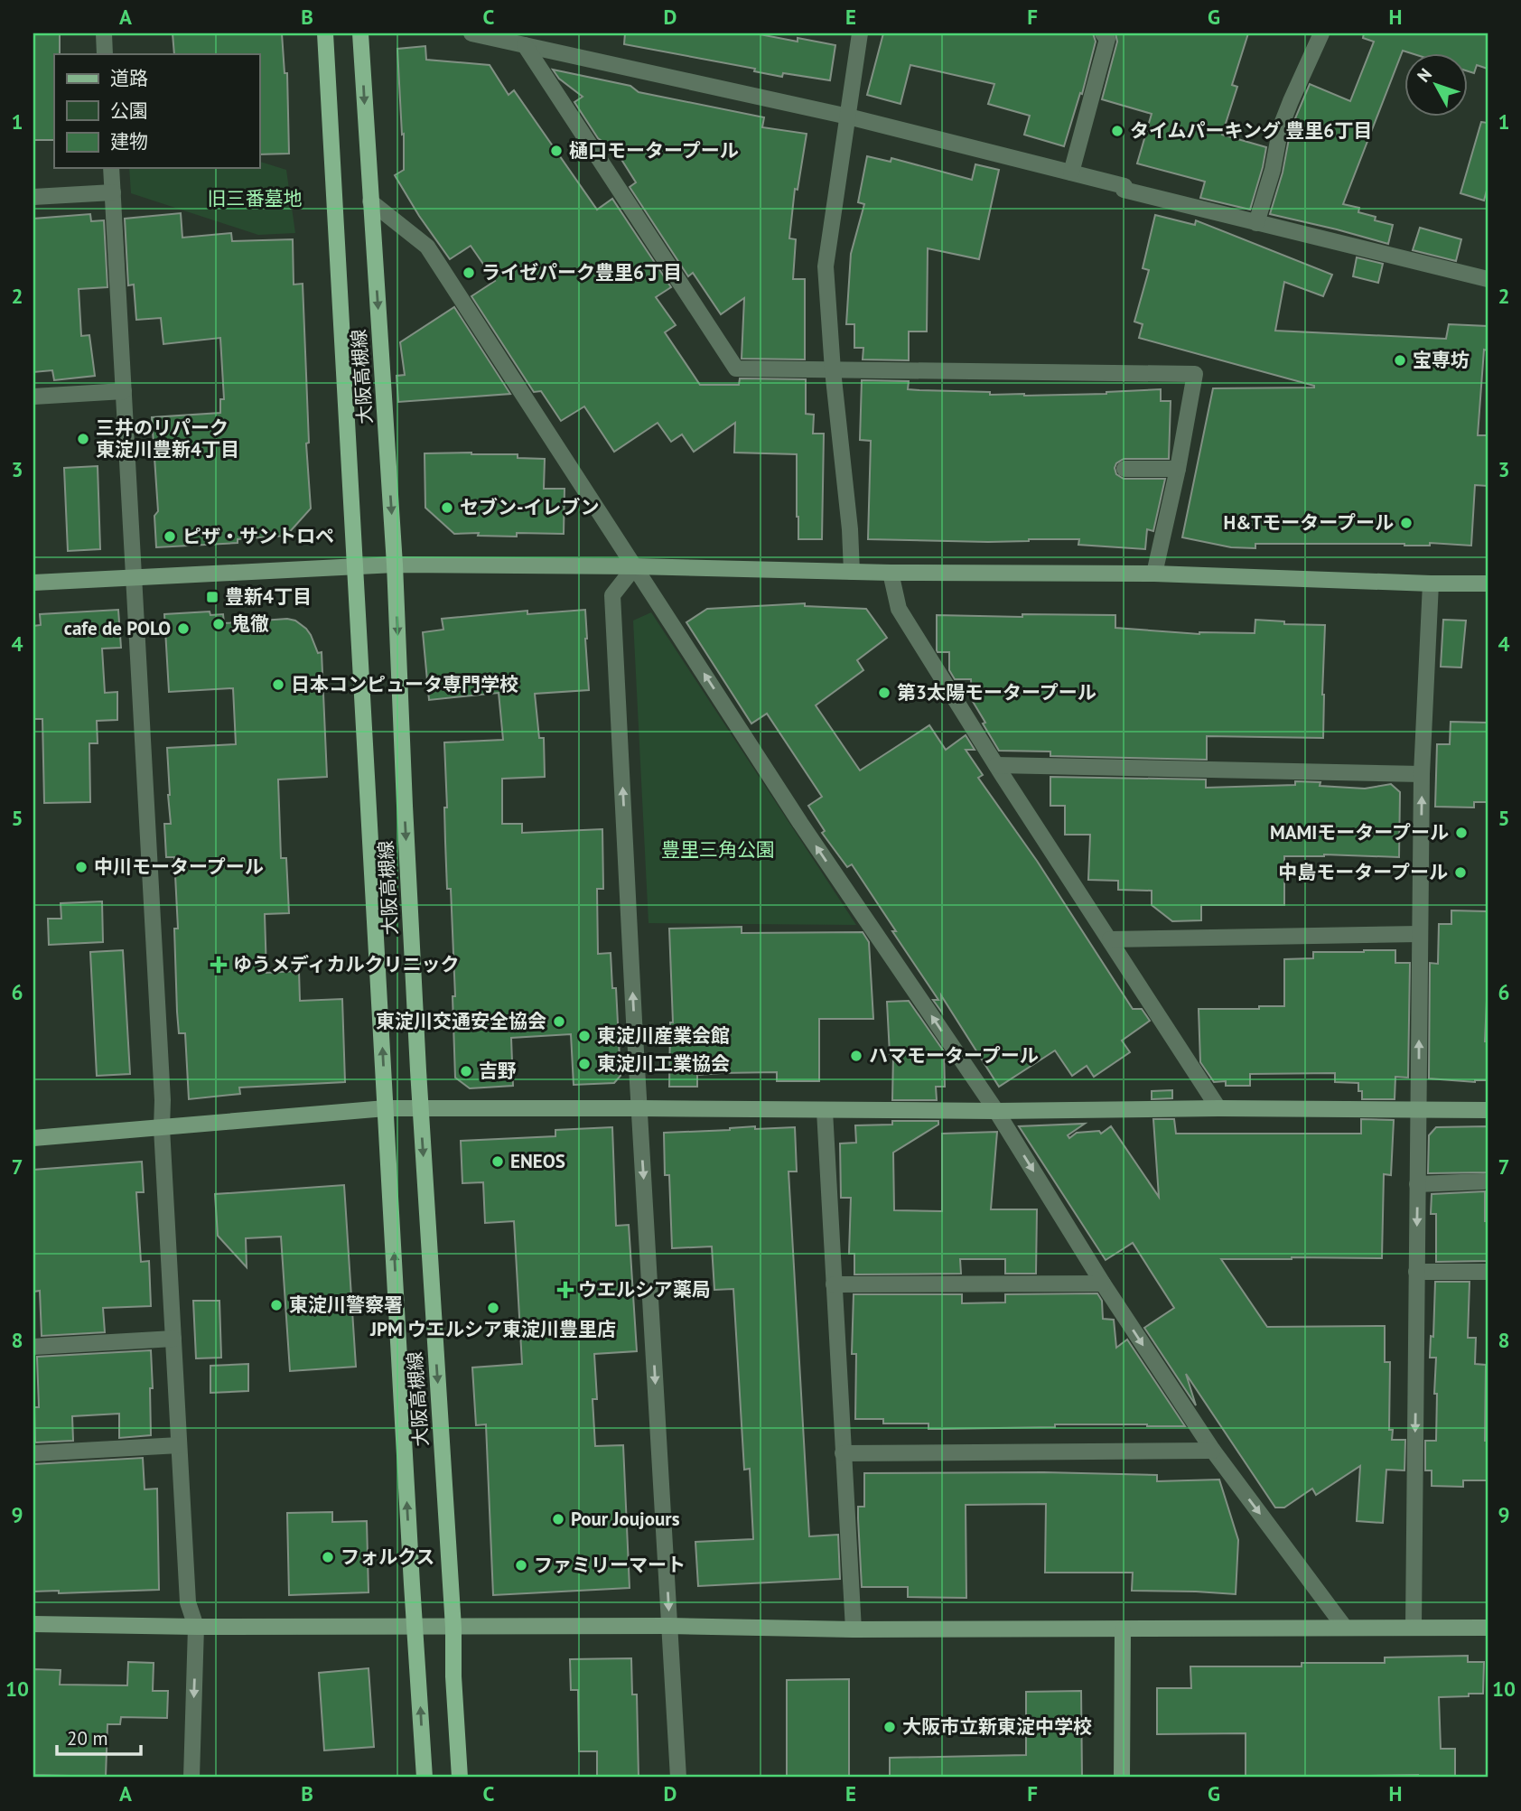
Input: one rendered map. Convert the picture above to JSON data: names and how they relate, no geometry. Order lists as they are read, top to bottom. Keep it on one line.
{"streets":{"main road":["大阪高槻線"]},"parks":["旧三番墓地","豊里三角公園"],"places":{"other":["タイムパーキング 豊里6丁目","樋口モータープール","ライゼパーク豊里6丁目","宝専坊","三井のリパーク 東淀川豊新4丁目","セブン-イレブン","H&Tモータープール","ピザ・サントロペ","鬼徹","cafe de POLO","日本コンピュータ専門学校","第3太陽モータープール","MAMIモータープール","中川モータープール","中島モータープール","東淀川交通安全協会","東淀川産業会館","ハマモータープール","東淀川工業協会","吉野","ENEOS","東淀川警察署","JPM ウエルシア東淀川豊里店","Pour Joujours","フォルクス","ファミリーマート","大阪市立新東淀中学校"],"transit":["豊新4丁目"],"health":["ゆうメディカルクリニック","ウエルシア薬局"]},"legend":["道路","公園","建物"],"scale_bar":"20 m","north":"top left","grid":{"columns":["A","B","C","D","E","F","G","H"],"rows":["1","2","3","4","5","6","7","8","9","10"]}}
